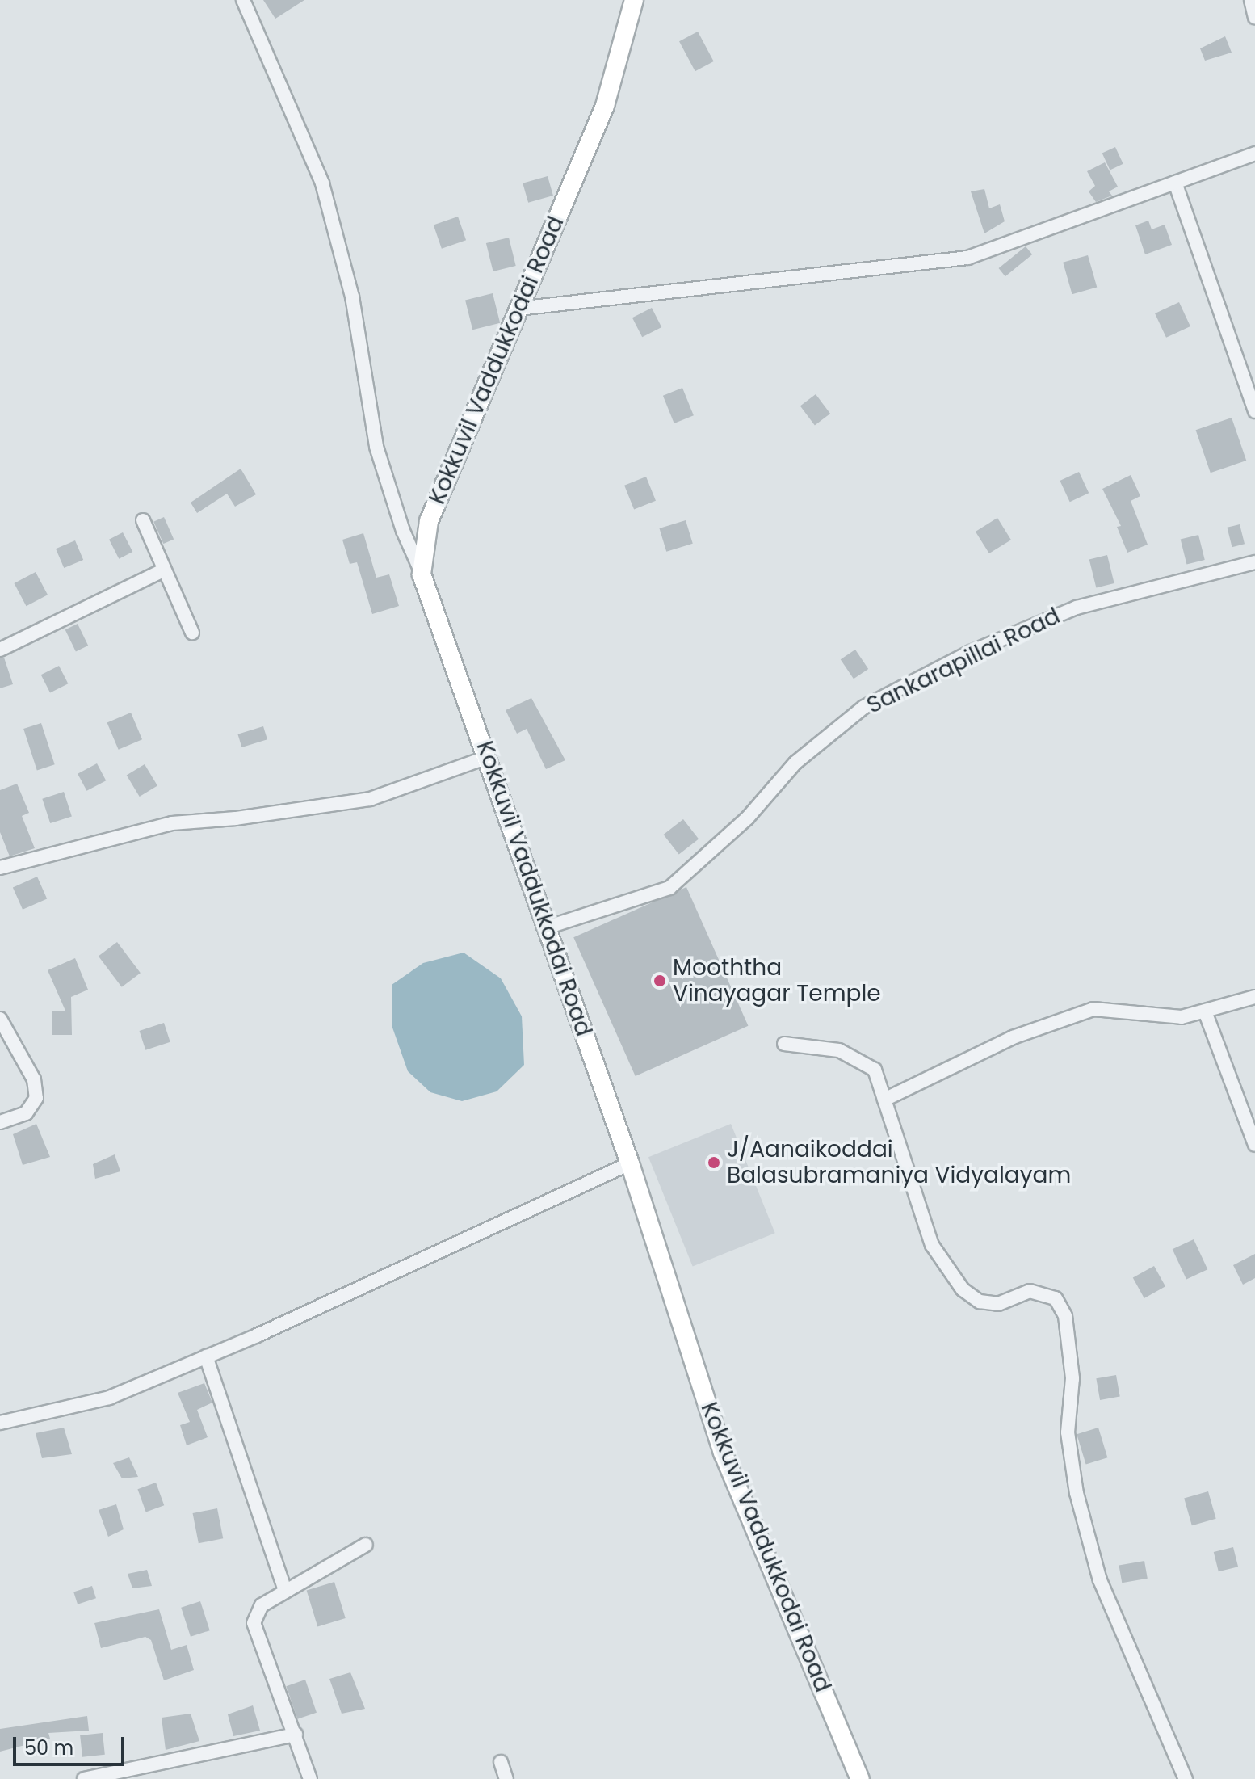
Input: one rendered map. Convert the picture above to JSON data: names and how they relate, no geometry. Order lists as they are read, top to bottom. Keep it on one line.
{"streets":{"main road":["Kokkuvil Vaddukkodai Road"],"street":["Sankarapillai Road"]},"crossings":[["Kokkuvil Vaddukkodai Road","Sankarapillai Road"]],"places":["Mooththa Vinayagar Temple","J/Aanaikoddai Balasubramaniya Vidyalayam"],"scale_bar":"50 m"}
